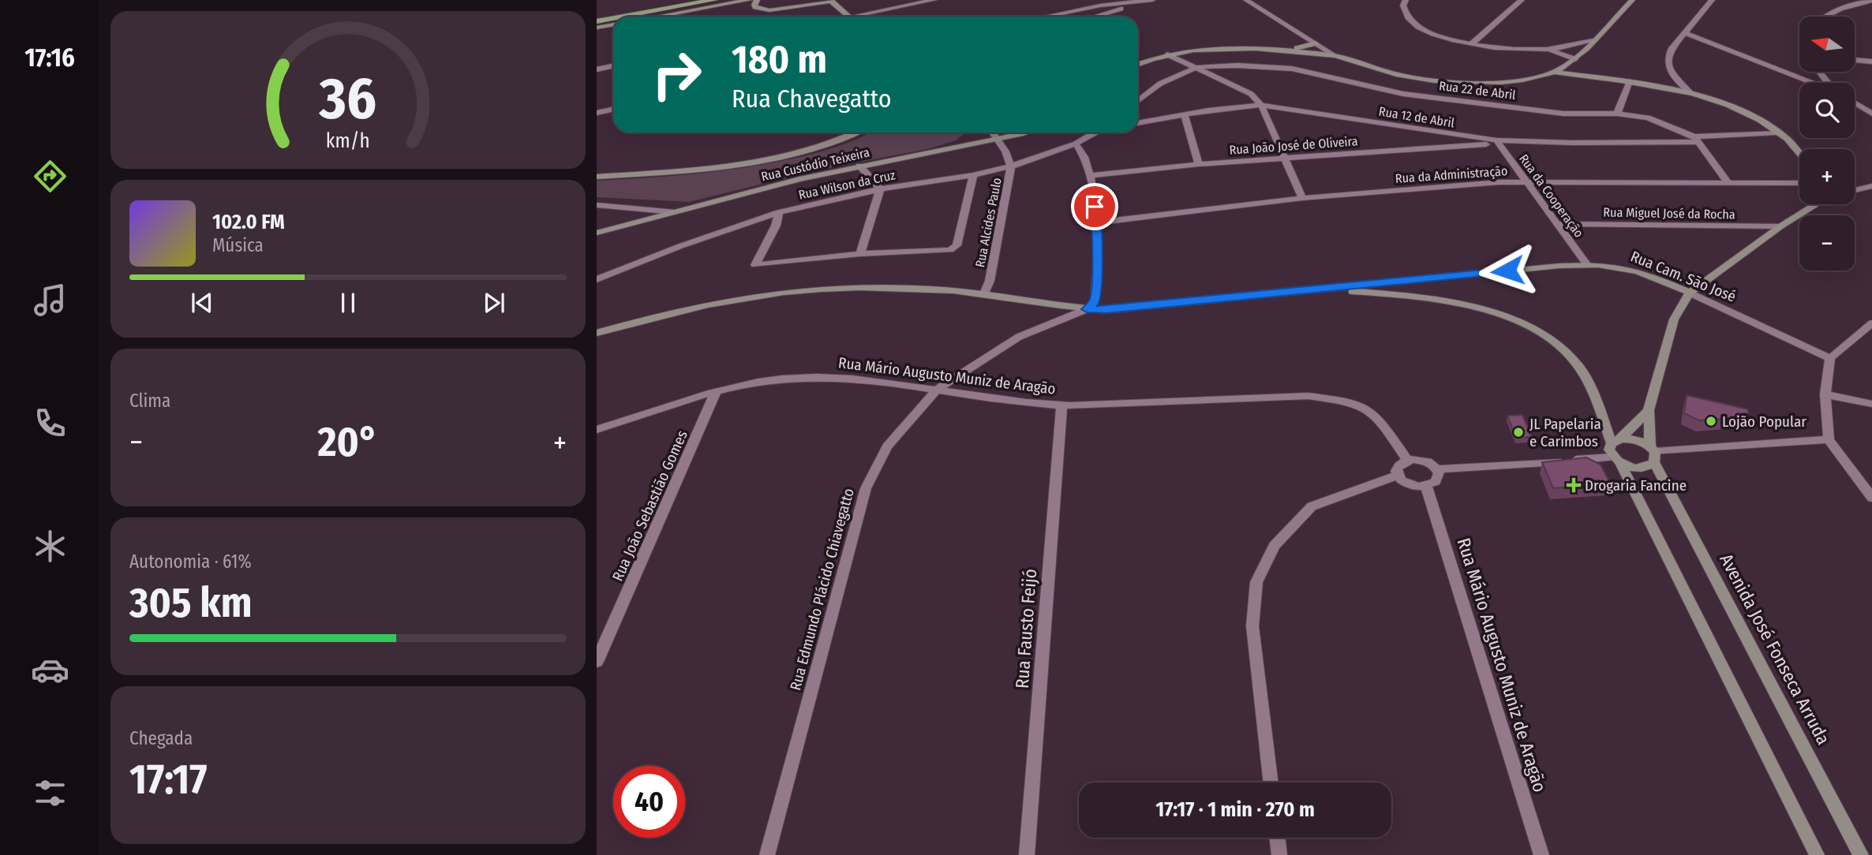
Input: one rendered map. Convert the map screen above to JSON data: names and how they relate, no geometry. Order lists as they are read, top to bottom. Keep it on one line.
{"streets":{"street":["Rua 22 de Abril","Rua 12 de Abril","Rua João José de Oliveira","Rua Custódio Teixeira","Rua da Administração","Rua Wilson da Cruz","Rua da Cooperação","Rua Miguel José da Rocha","Rua Alcides Paulo","Rua Cam. São José","Rua Mário Augusto Muniz de Aragão","Rua João Sebastião Gomes","Rua Edmundo Plácido Chiavegatto","Rua Fausto Feijó","Avenida José Fonseca Arruda"]},"crossings":[["Rua 22 de Abril","Rua 12 de Abril"],["Rua 12 de Abril","Rua João José de Oliveira"],["Rua 12 de Abril","Rua da Cooperação"],["Rua João José de Oliveira","Rua da Cooperação"],["Rua Custódio Teixeira","Rua Alcides Paulo"],["Rua da Administração","Rua da Cooperação"],["Rua Wilson da Cruz","Rua Alcides Paulo"],["Rua da Cooperação","Rua Miguel José da Rocha"],["Rua da Cooperação","Rua Cam. São José"],["Rua Alcides Paulo","Rua Cam. São José"],["Rua Cam. São José","Rua Edmundo Plácido Chiavegatto"],["Rua Mário Augusto Muniz de Aragão","Rua João Sebastião Gomes"],["Rua Mário Augusto Muniz de Aragão","Rua Edmundo Plácido Chiavegatto"],["Rua Mário Augusto Muniz de Aragão","Rua Fausto Feijó"]],"places":{"other":["Lojão Popular","JL Papelaria e Carimbos"],"health":["Drogaria Fancine"]},"north":"left","page":{"tabs":"17:16","map_buttons":["+","−"],"turn":["180 m","Rua Chavegatto"],"song":["102.0 FM","Música"],"tile":["Clima",["Autonomia · 61%","305 km"],["Chegada","17:17"]],"heat":["−","20°","+"],"limit":"40","trip":"17:17 · 1 min · 270 m","gauge":["36","km/h"]}}
